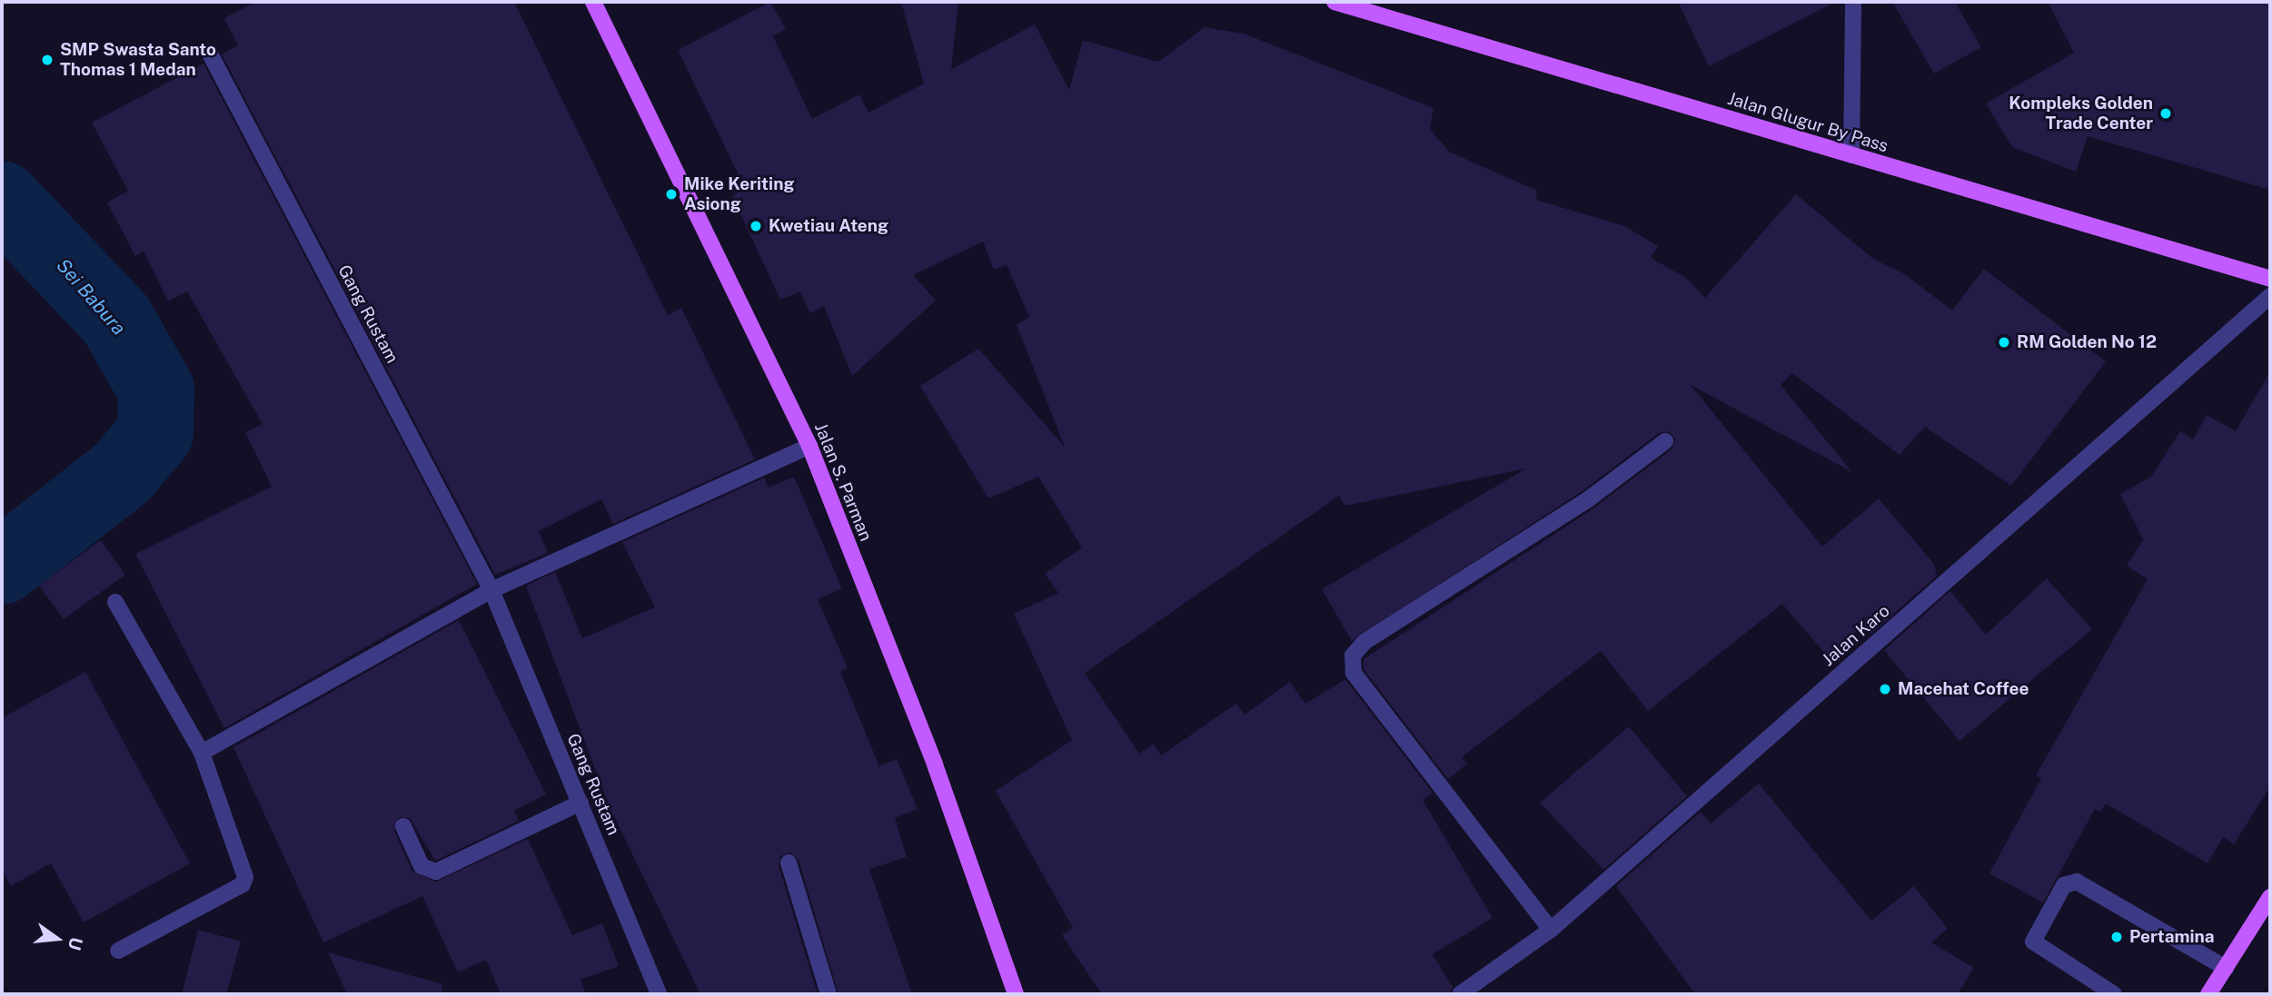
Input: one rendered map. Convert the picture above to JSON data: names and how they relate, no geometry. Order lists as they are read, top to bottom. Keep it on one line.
{"streets":{"main road":["Jalan Glugur By Pass","Jalan S. Parman"],"street":["Gang Rustam","Jalan Karo"]},"water":["Sei Babura"],"places":["SMP Swasta Santo Thomas 1 Medan","Kompleks Golden Trade Center","Mike Keriting Asiong","Kwetiau Ateng","RM Golden No 12","Macehat Coffee","Pertamina"],"north":"right"}
